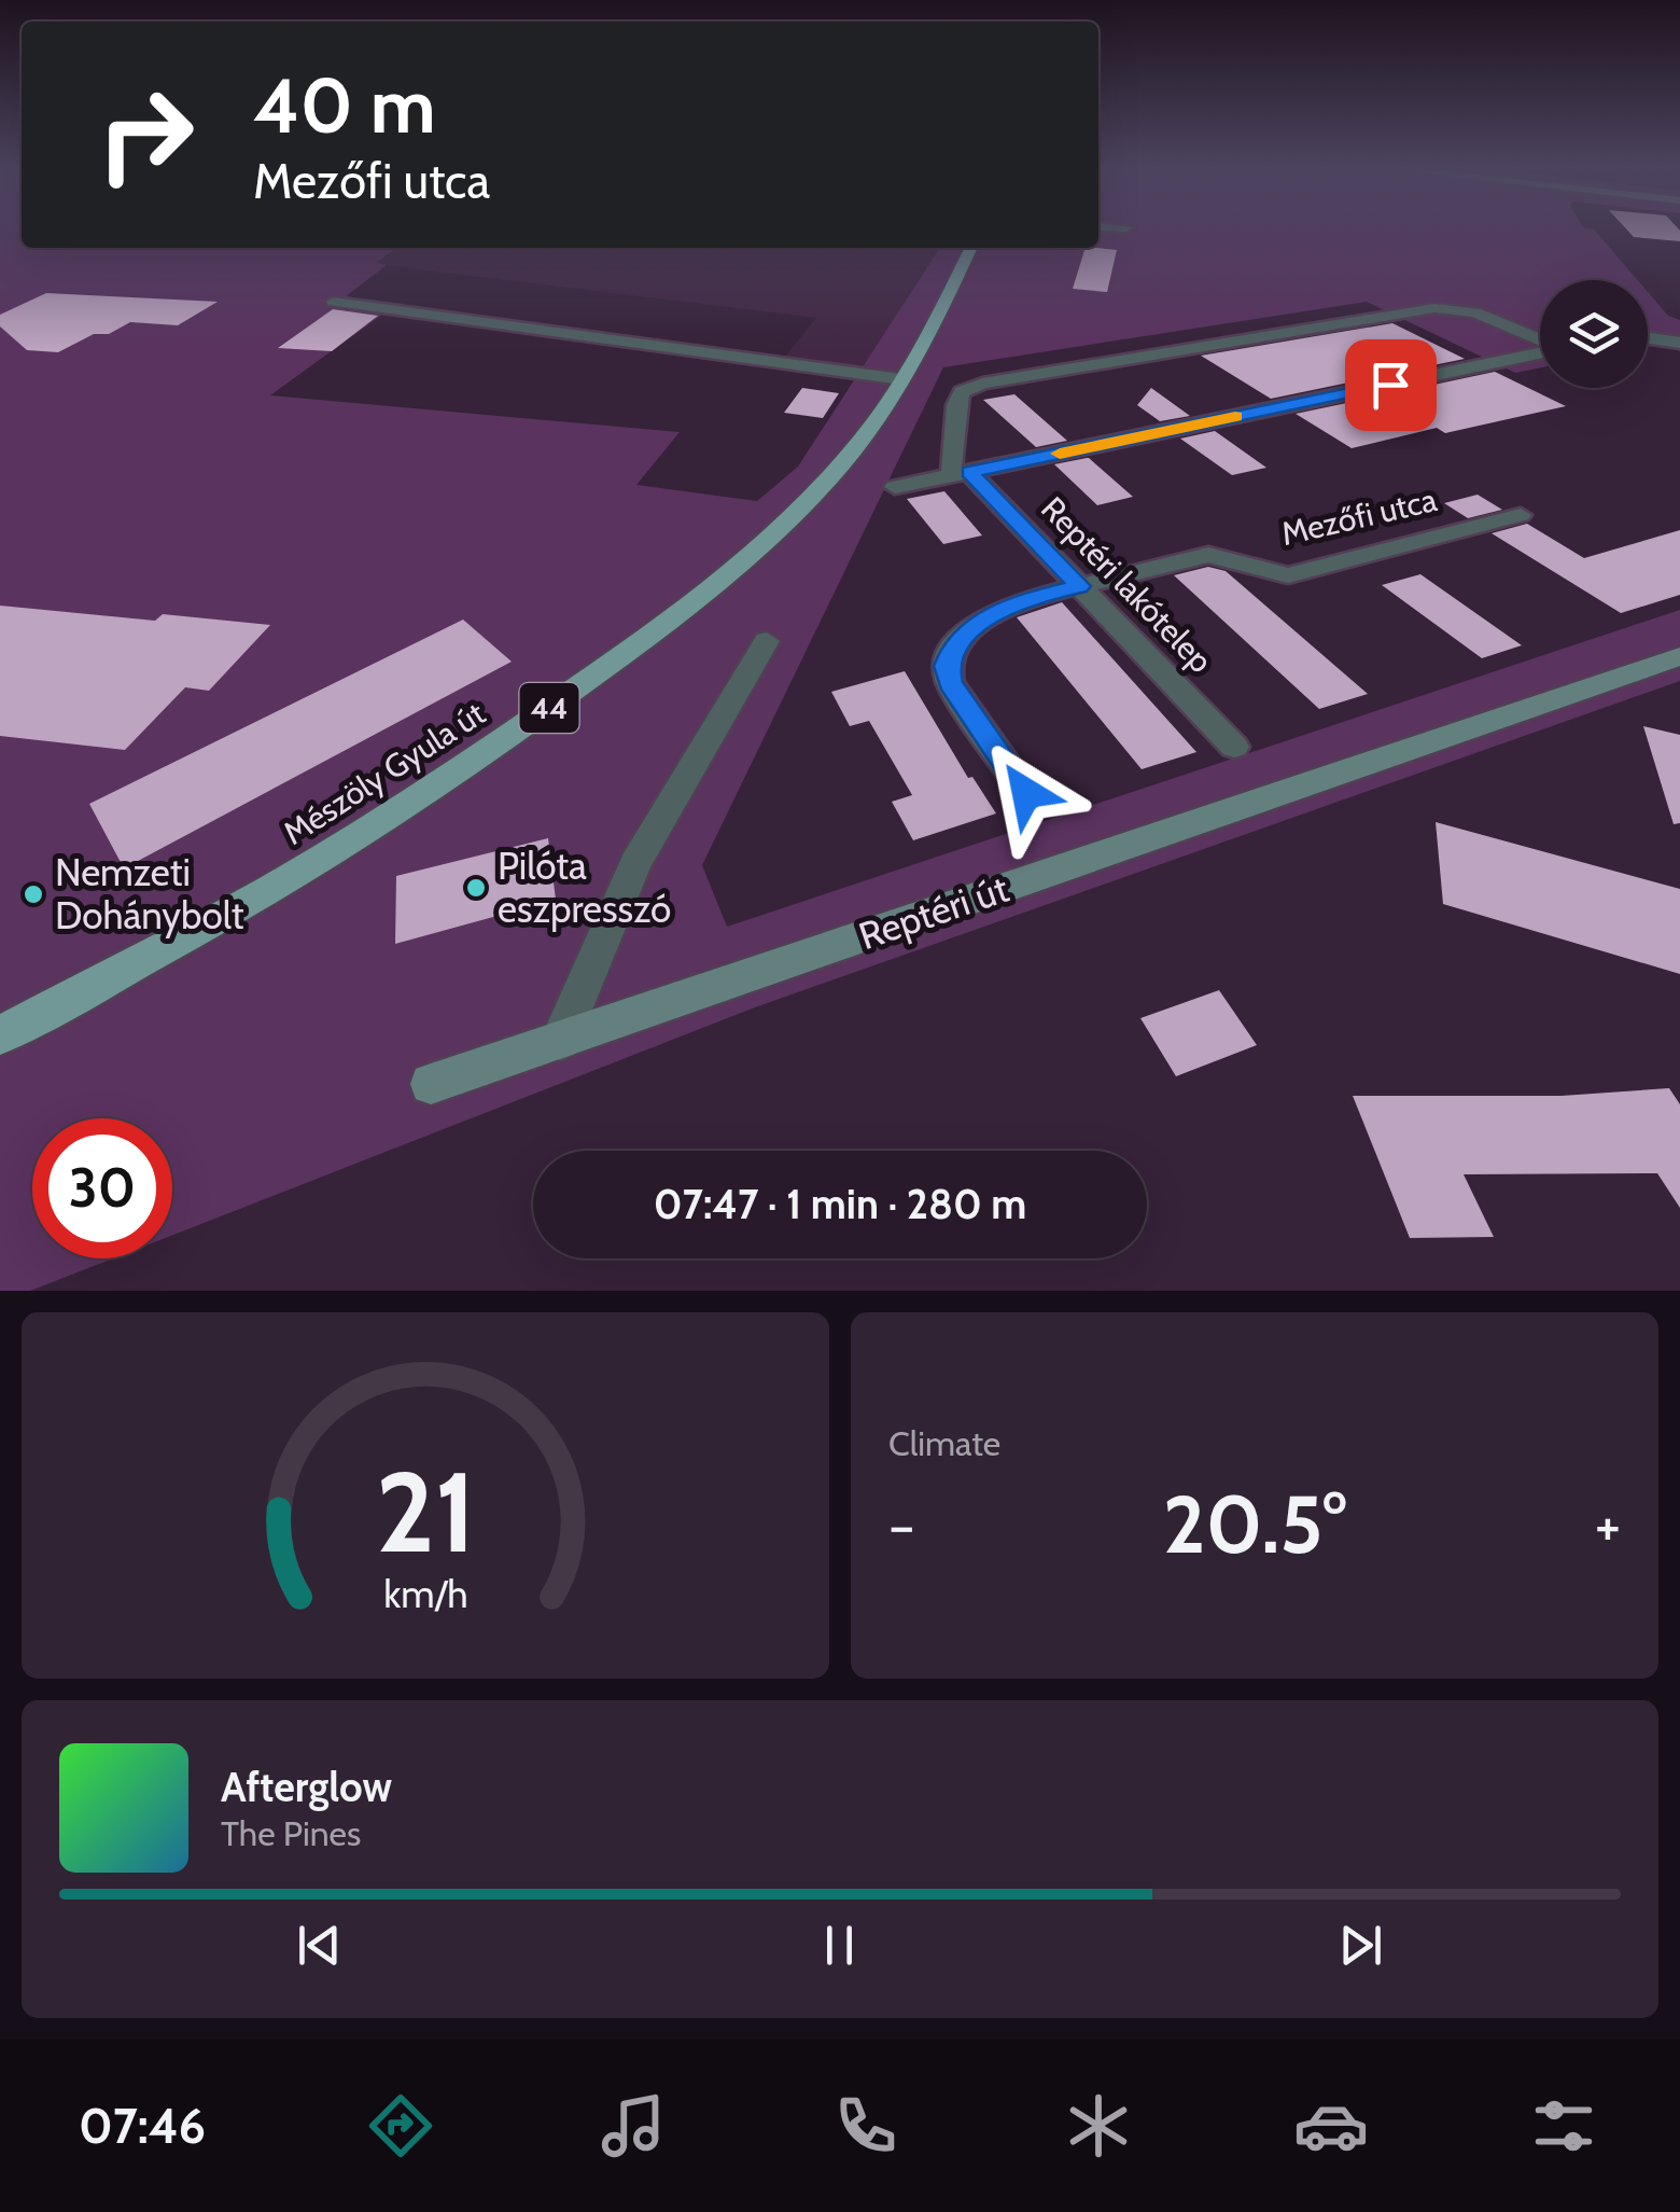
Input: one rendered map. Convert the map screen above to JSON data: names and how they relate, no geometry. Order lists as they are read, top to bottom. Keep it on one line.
{"streets":{"main road":["44","Mészöly Gyula út"],"street":["Mezőfi utca","Reptéri lakótelep","Reptéri út"]},"crossings":[["Mezőfi utca","Reptéri lakótelep"]],"places":["Pilóta eszpresszó","Nemzeti Dohánybolt"],"page":{"turn":["40 m","Mezőfi utca"],"limit":"30","trip":"07:47 · 1 min · 280 m","tile":"Climate","heat":["−","20.5°","+"],"song":["Afterglow","The Pines"],"tabs":"07:46","gauge":["21","km/h"]}}
